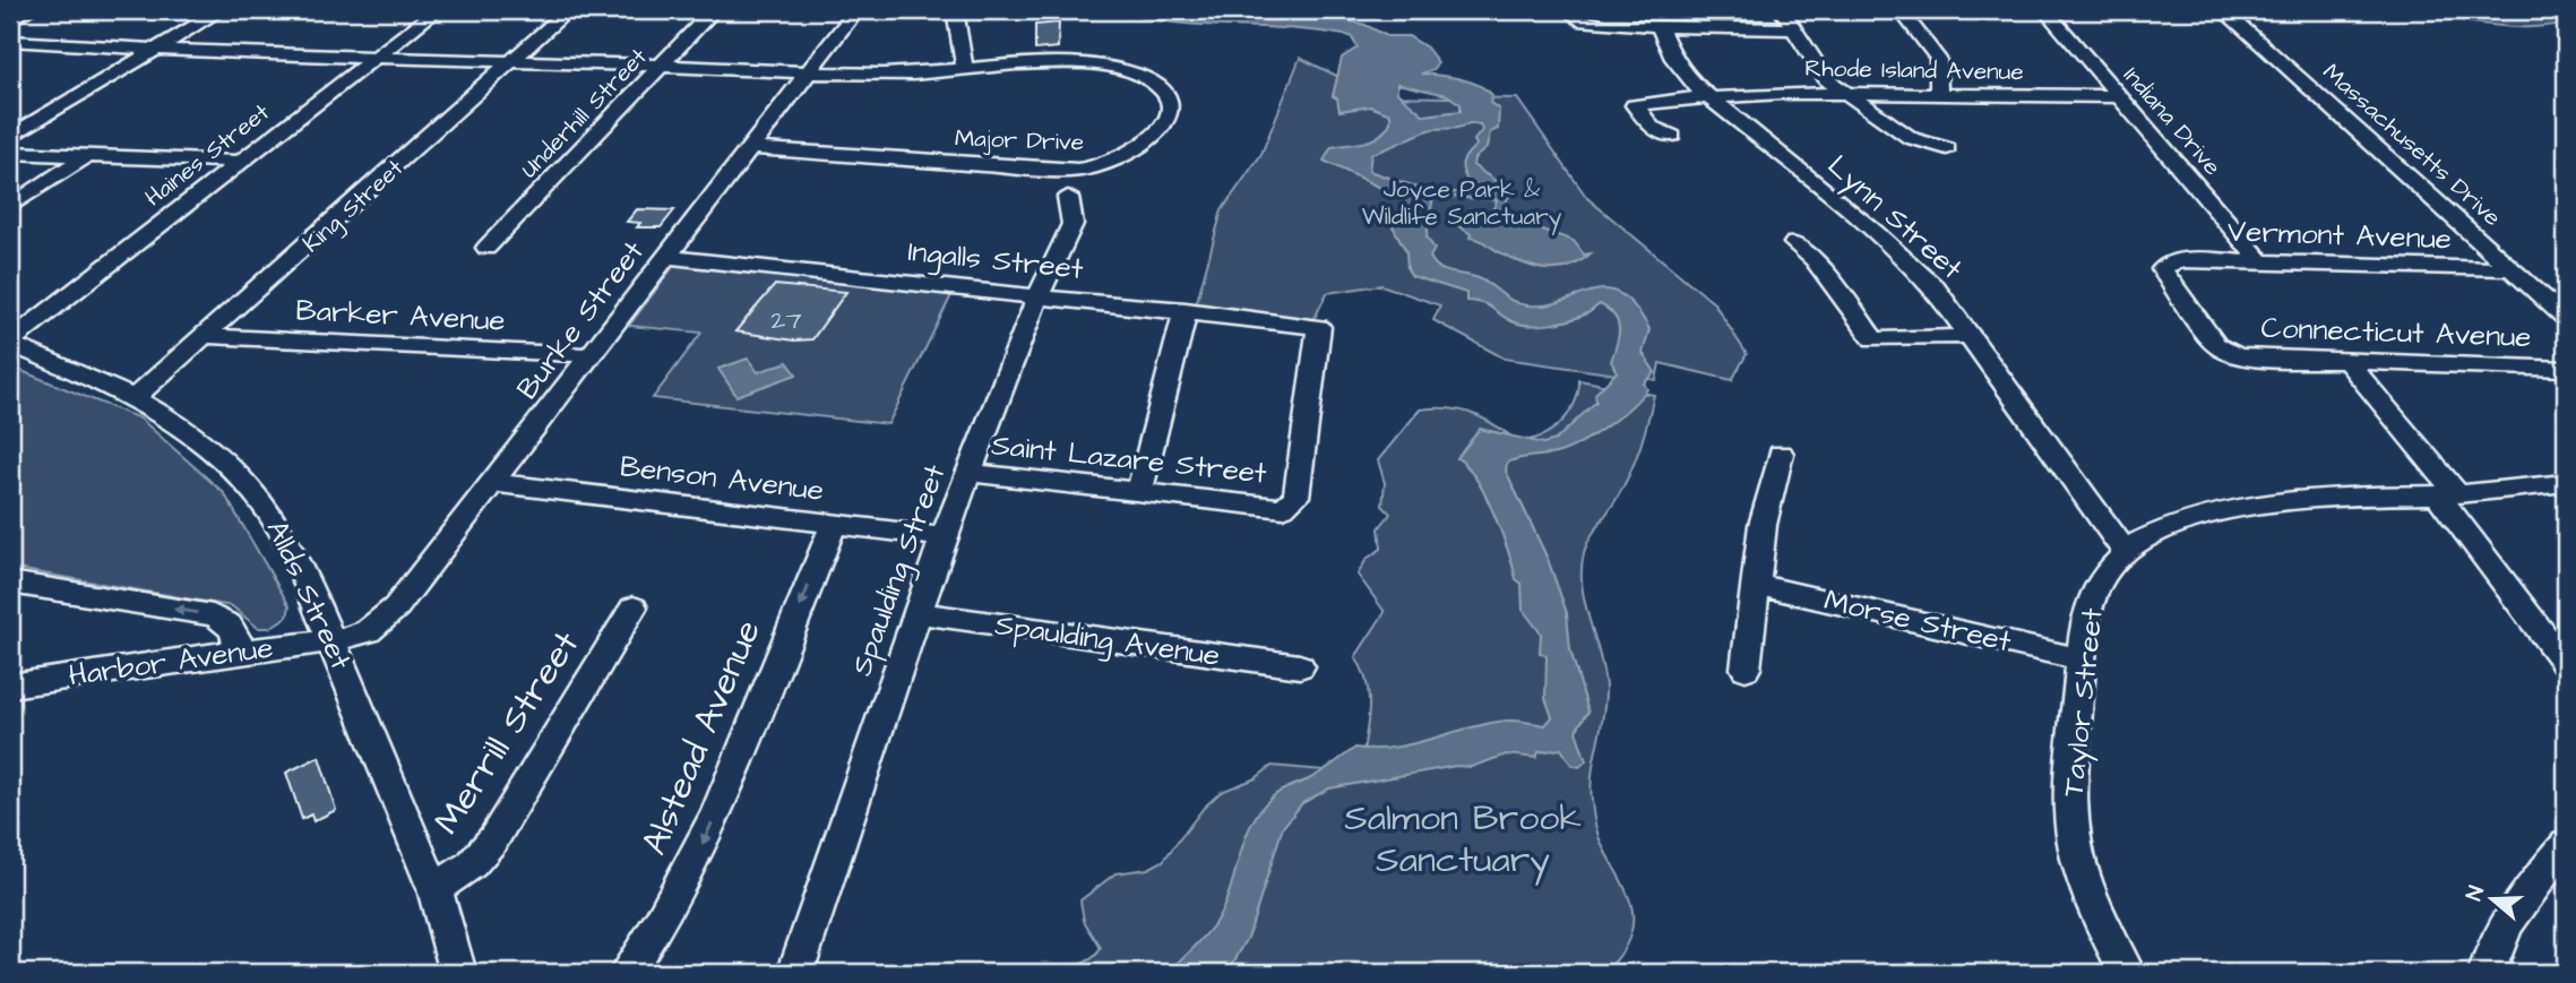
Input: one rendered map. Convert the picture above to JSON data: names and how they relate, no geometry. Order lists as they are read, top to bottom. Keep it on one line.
{"streets":{"street":["Rhode Island Avenue","Underhill Street","Indiana Drive","Major Drive","Massachusetts Drive","Haines Street","King Street","Lynn Street","Vermont Avenue","Ingalls Street","Barker Avenue","Burke Street","Connecticut Avenue","Saint Lazare Street","Benson Avenue","Spaulding Street","Allds Street","Morse Street","Spaulding Avenue","Harbor Avenue","Taylor Street","Merrill Street","Alstead Avenue"]},"crossings":[["Rhode Island Avenue","Indiana Drive"],["Rhode Island Avenue","Lynn Street"],["Underhill Street","Major Drive"],["Indiana Drive","Vermont Avenue"],["Major Drive","Haines Street"],["Major Drive","King Street"],["Major Drive","Burke Street"],["Massachusetts Drive","Vermont Avenue"],["Haines Street","Allds Street"],["King Street","Barker Avenue"],["King Street","Allds Street"],["Lynn Street","Taylor Street"],["Vermont Avenue","Connecticut Avenue"],["Ingalls Street","Burke Street"],["Ingalls Street","Saint Lazare Street"],["Ingalls Street","Spaulding Street"],["Barker Avenue","Burke Street"],["Burke Street","Benson Avenue"],["Burke Street","Allds Street"],["Burke Street","Harbor Avenue"],["Saint Lazare Street","Spaulding Street"],["Benson Avenue","Spaulding Street"],["Benson Avenue","Alstead Avenue"],["Spaulding Street","Spaulding Avenue"],["Allds Street","Harbor Avenue"],["Allds Street","Merrill Street"],["Morse Street","Taylor Street"]],"one_way":["Alstead Avenue"],"parks":["Joyce Park & Wildlife Sanctuary","Salmon Brook Sanctuary"],"house_numbers":["27"],"north":"left"}
